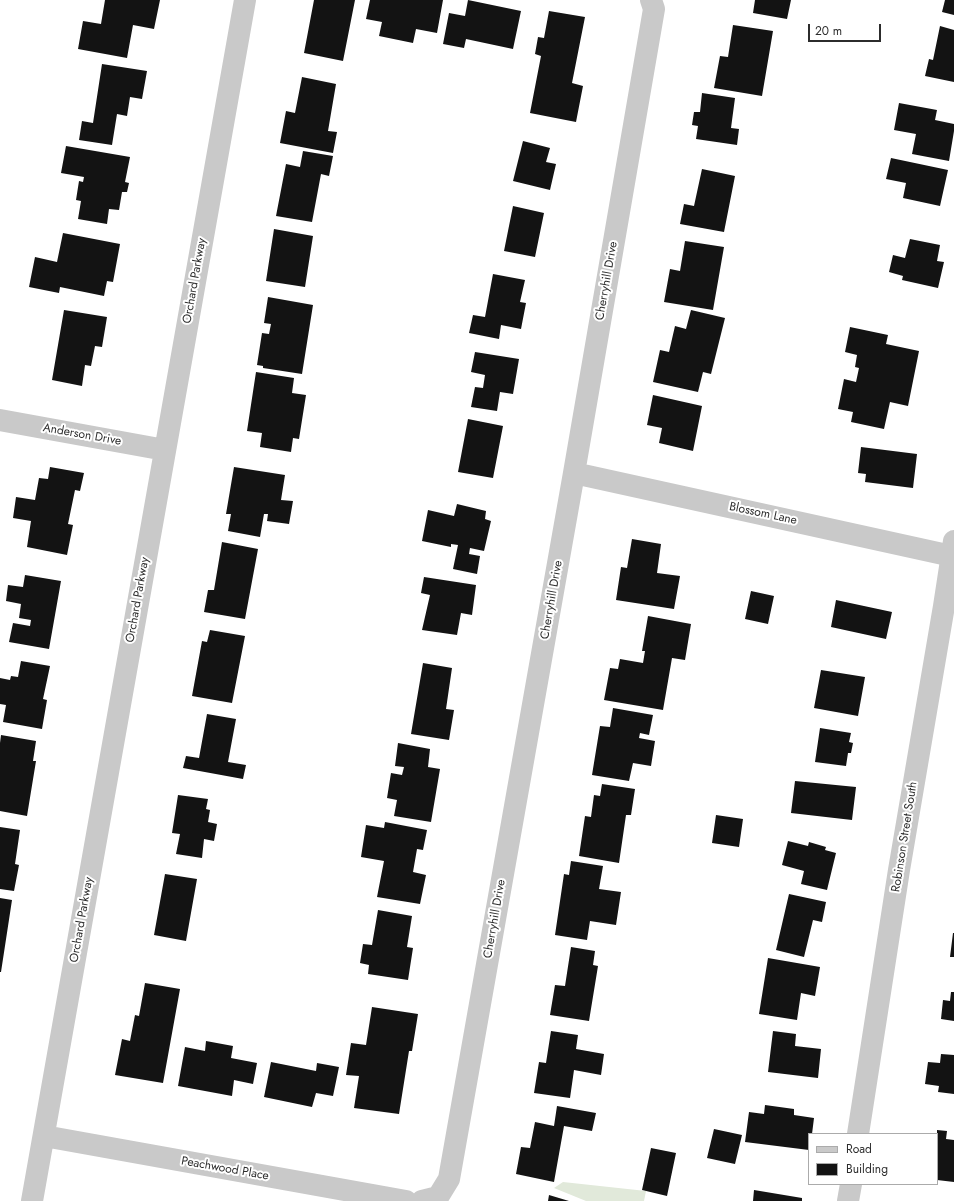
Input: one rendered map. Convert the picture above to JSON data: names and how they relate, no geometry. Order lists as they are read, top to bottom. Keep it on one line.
{"streets":{"street":["Orchard Parkway","Cherryhill Drive","Anderson Drive","Blossom Lane","Robinson Street South","Peachwood Place"]},"crossings":[["Orchard Parkway","Anderson Drive"],["Orchard Parkway","Peachwood Place"],["Cherryhill Drive","Blossom Lane"],["Blossom Lane","Robinson Street South"]],"legend":["Road","Building"],"scale_bar":"20 m"}
